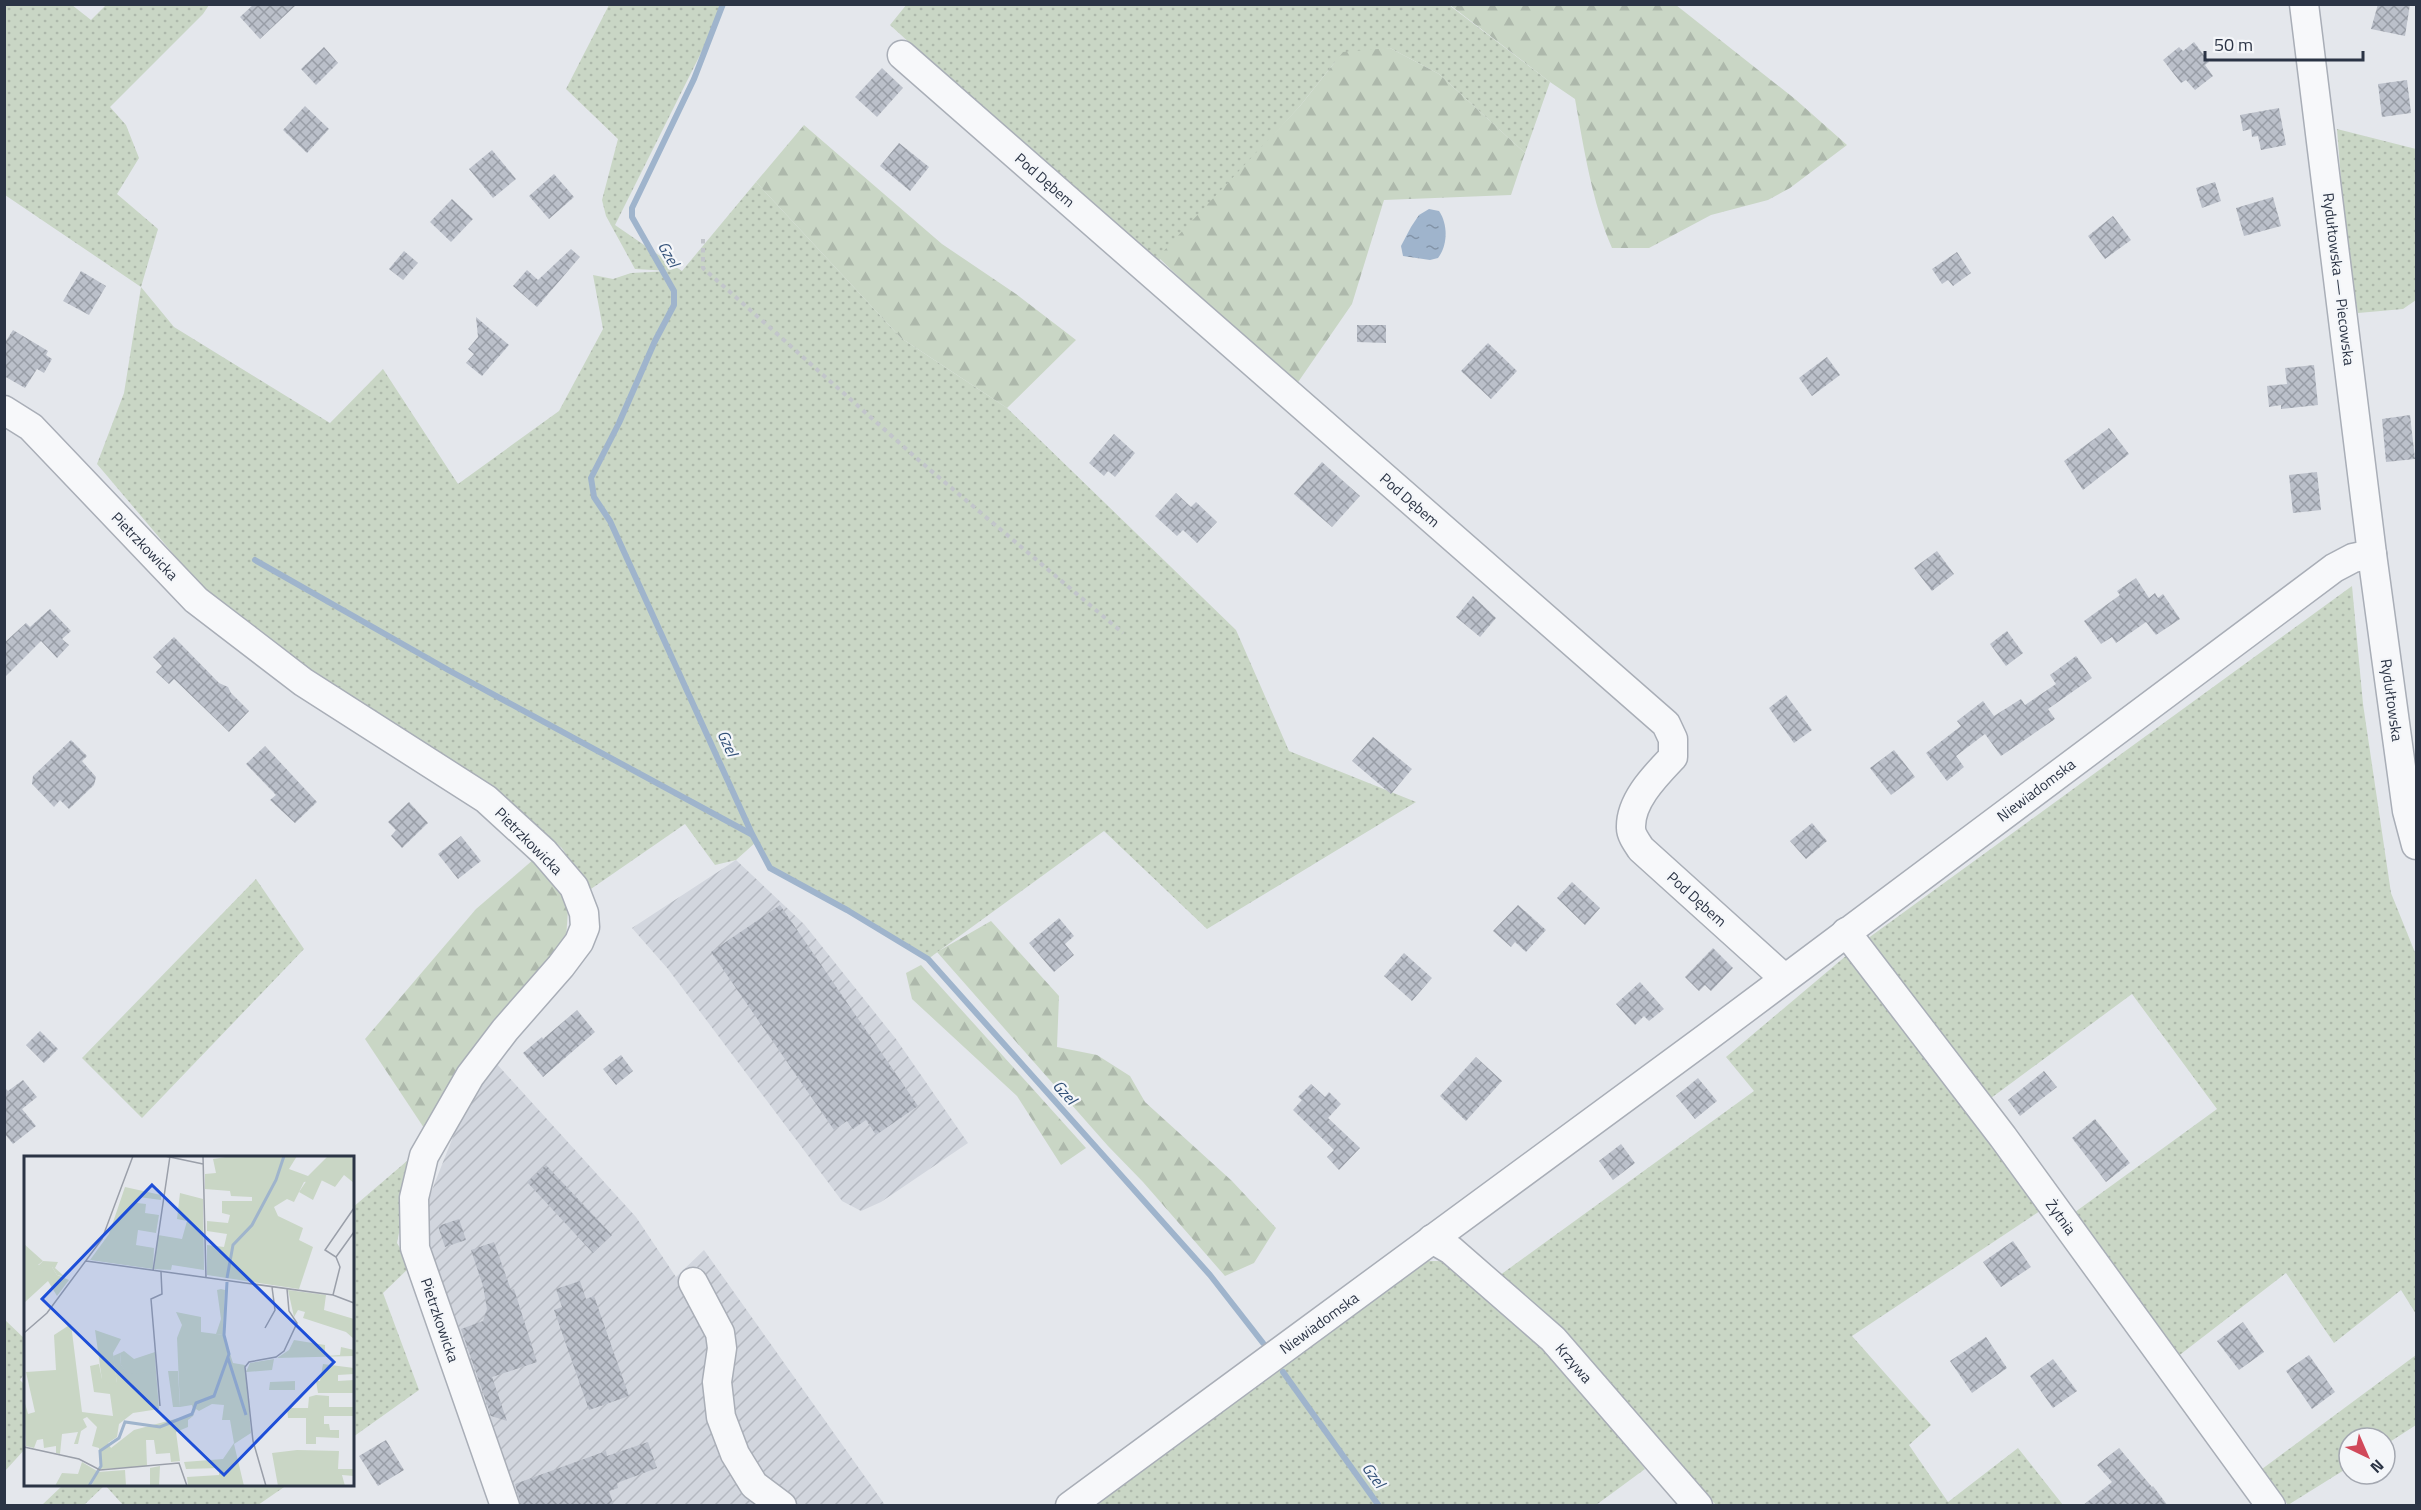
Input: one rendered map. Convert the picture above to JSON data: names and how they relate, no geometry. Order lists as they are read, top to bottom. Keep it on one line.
{"streets":{"street":["Pod Dębem","Rydułtowska — Piecowska","Pietrzkowicka","Rydułtowska","Niewiadomska","Żytnia","Krzywa"]},"crossings":[["Pod Dębem","Niewiadomska"],["Rydułtowska — Piecowska","Rydułtowska"],["Rydułtowska — Piecowska","Niewiadomska"],["Rydułtowska","Niewiadomska"],["Niewiadomska","Żytnia"],["Niewiadomska","Krzywa"]],"water":["Gzel"],"scale_bar":"50 m","north":"bottom right"}
